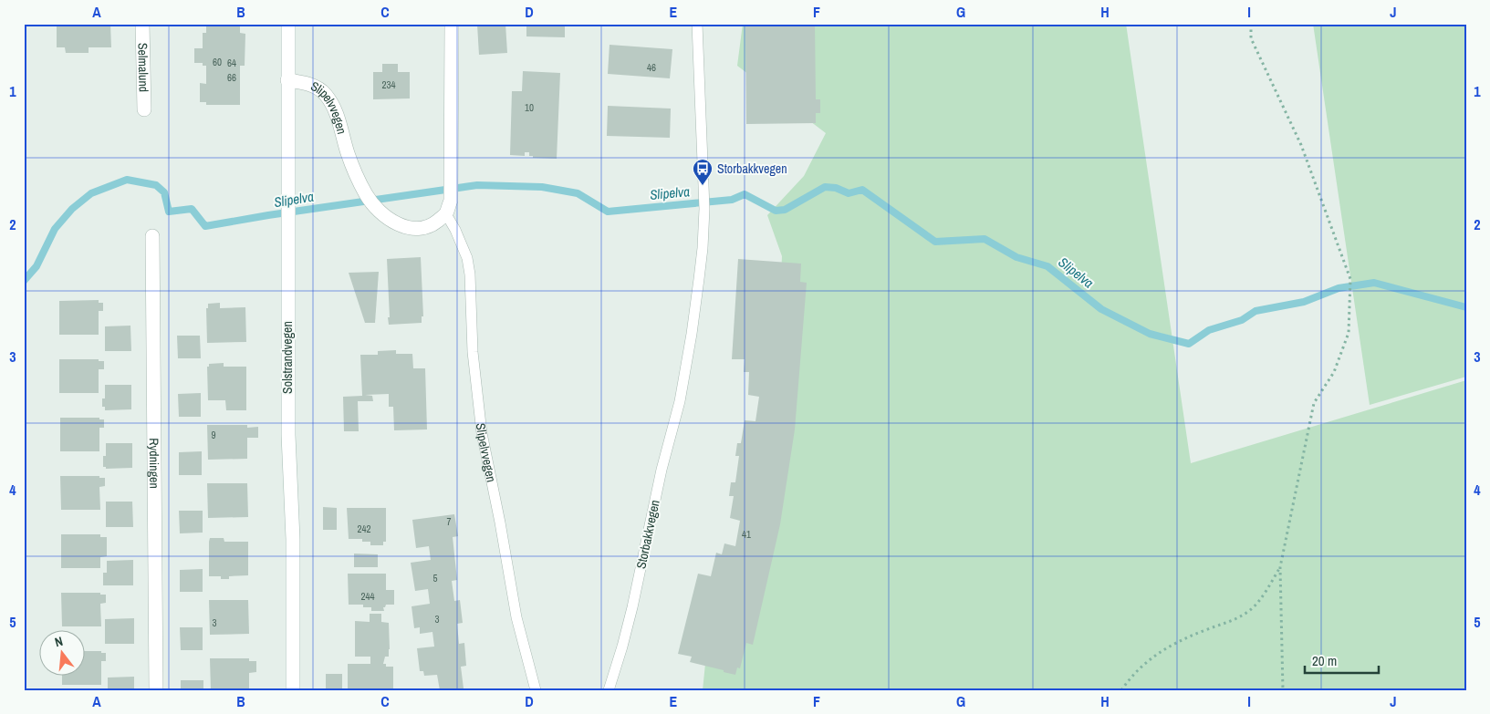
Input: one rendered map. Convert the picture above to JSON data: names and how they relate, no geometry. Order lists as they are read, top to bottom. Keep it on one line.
{"streets":{"street":["Selmalund","Slipelvvegen","Solstrandvegen","Rydningen"],"lane":["Storbakkvegen"]},"crossings":[["Slipelvvegen","Solstrandvegen"]],"water":["Slipelva"],"places":{"bus stop":["Storbakkvegen"]},"house_numbers":["60","64","46","66","234","10","9","7","242","41","5","244","3","3"],"scale_bar":"20 m","north":"top","grid":{"columns":["A","B","C","D","E","F","G","H","I","J"],"rows":["1","2","3","4","5"]}}
